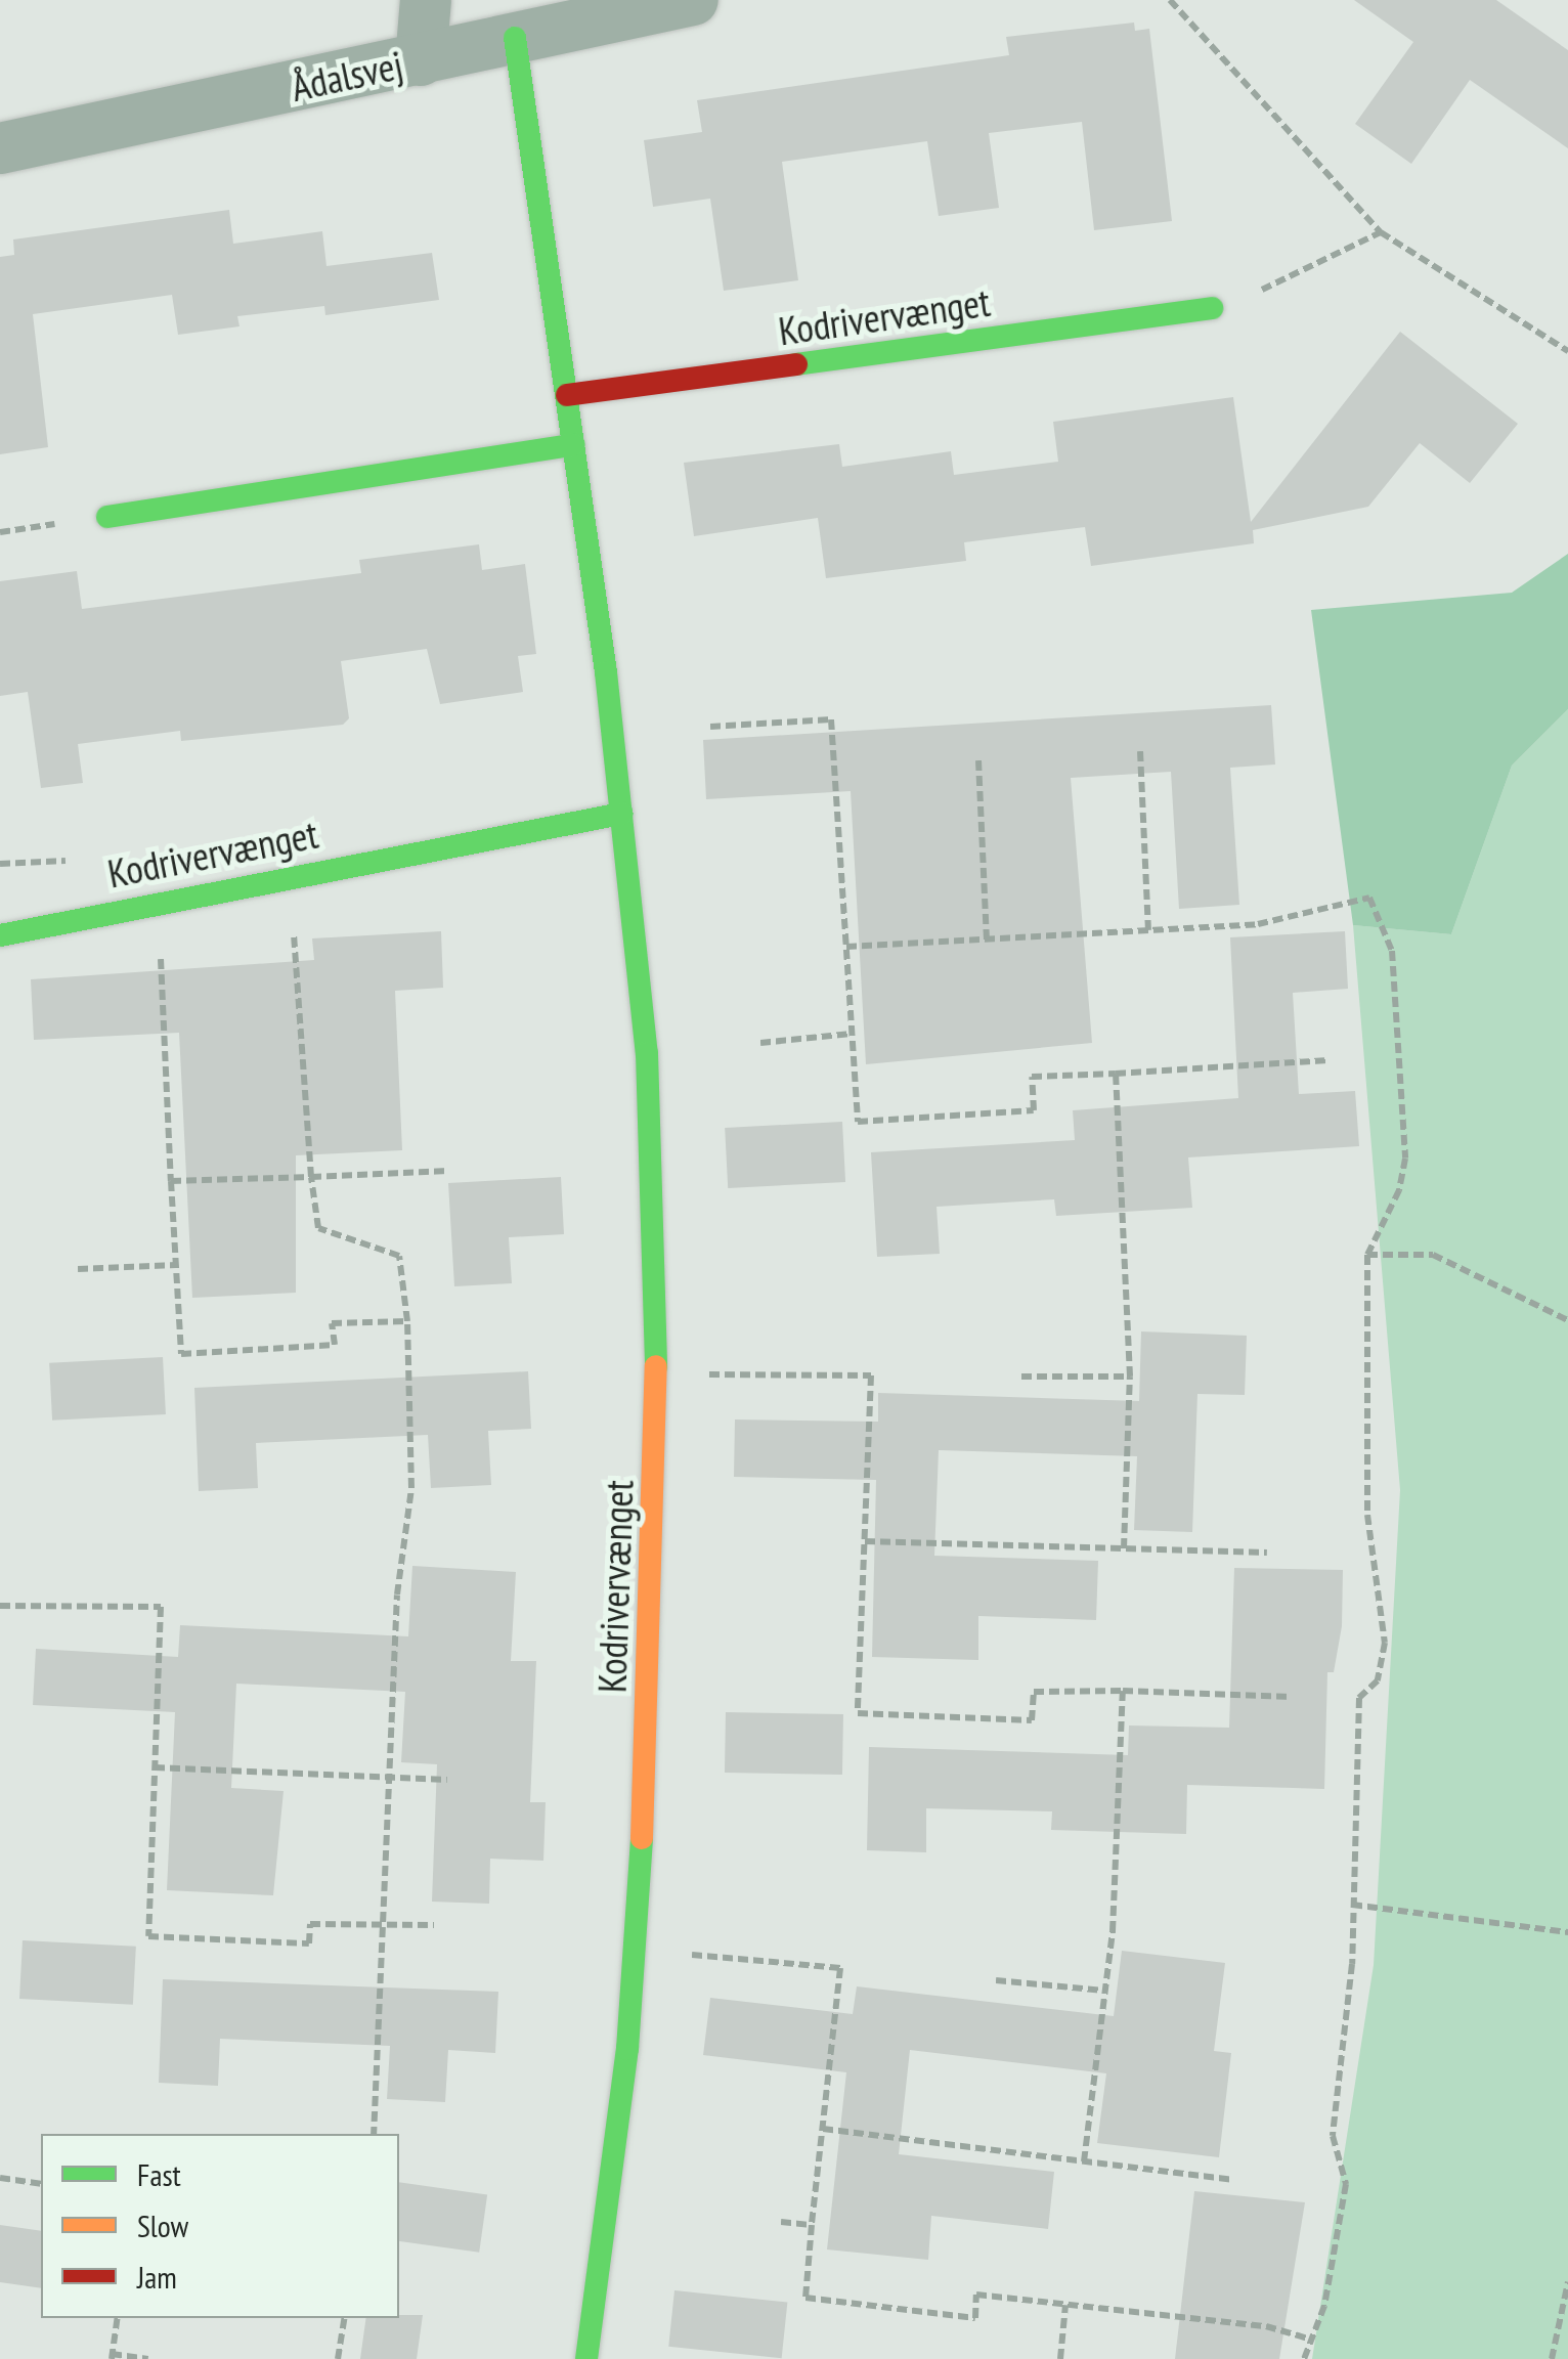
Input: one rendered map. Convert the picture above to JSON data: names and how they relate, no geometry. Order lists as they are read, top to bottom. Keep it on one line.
{"streets":{"street":["Ådalsvej","Kodrivervænget"]},"crossings":[["Ådalsvej","Kodrivervænget"]],"legend":["Fast","Slow","Jam"]}
